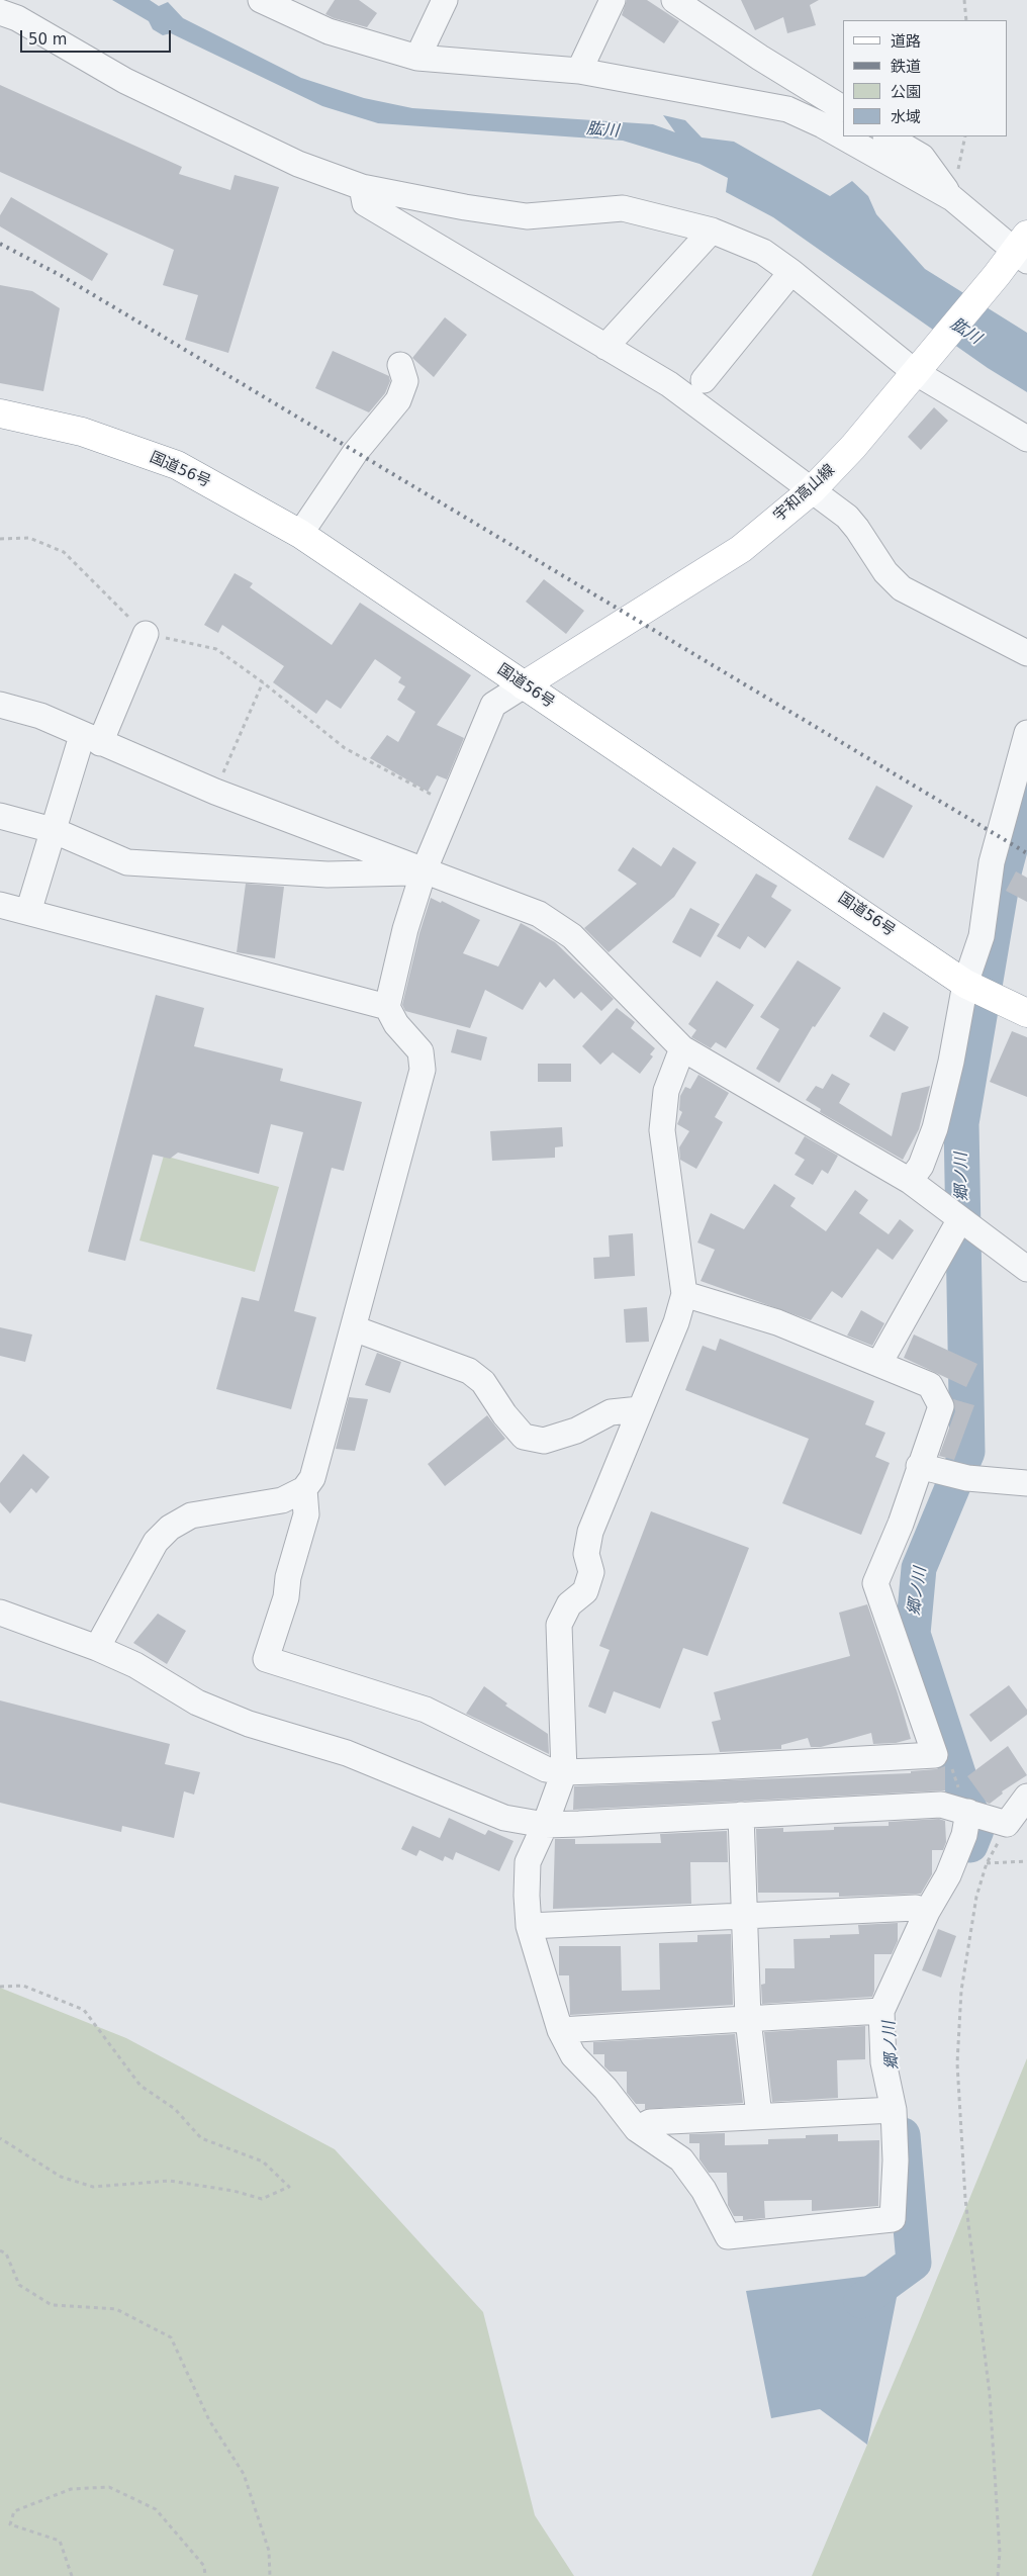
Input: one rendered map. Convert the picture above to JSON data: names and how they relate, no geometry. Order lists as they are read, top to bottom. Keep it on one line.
{"streets":{"main road":["国道56号","宇和高山線"]},"crossings":[["国道56号","宇和高山線"]],"water":["肱川","郷ノ川"],"legend":["道路","鉄道","公園","水域"],"scale_bar":"50 m"}
